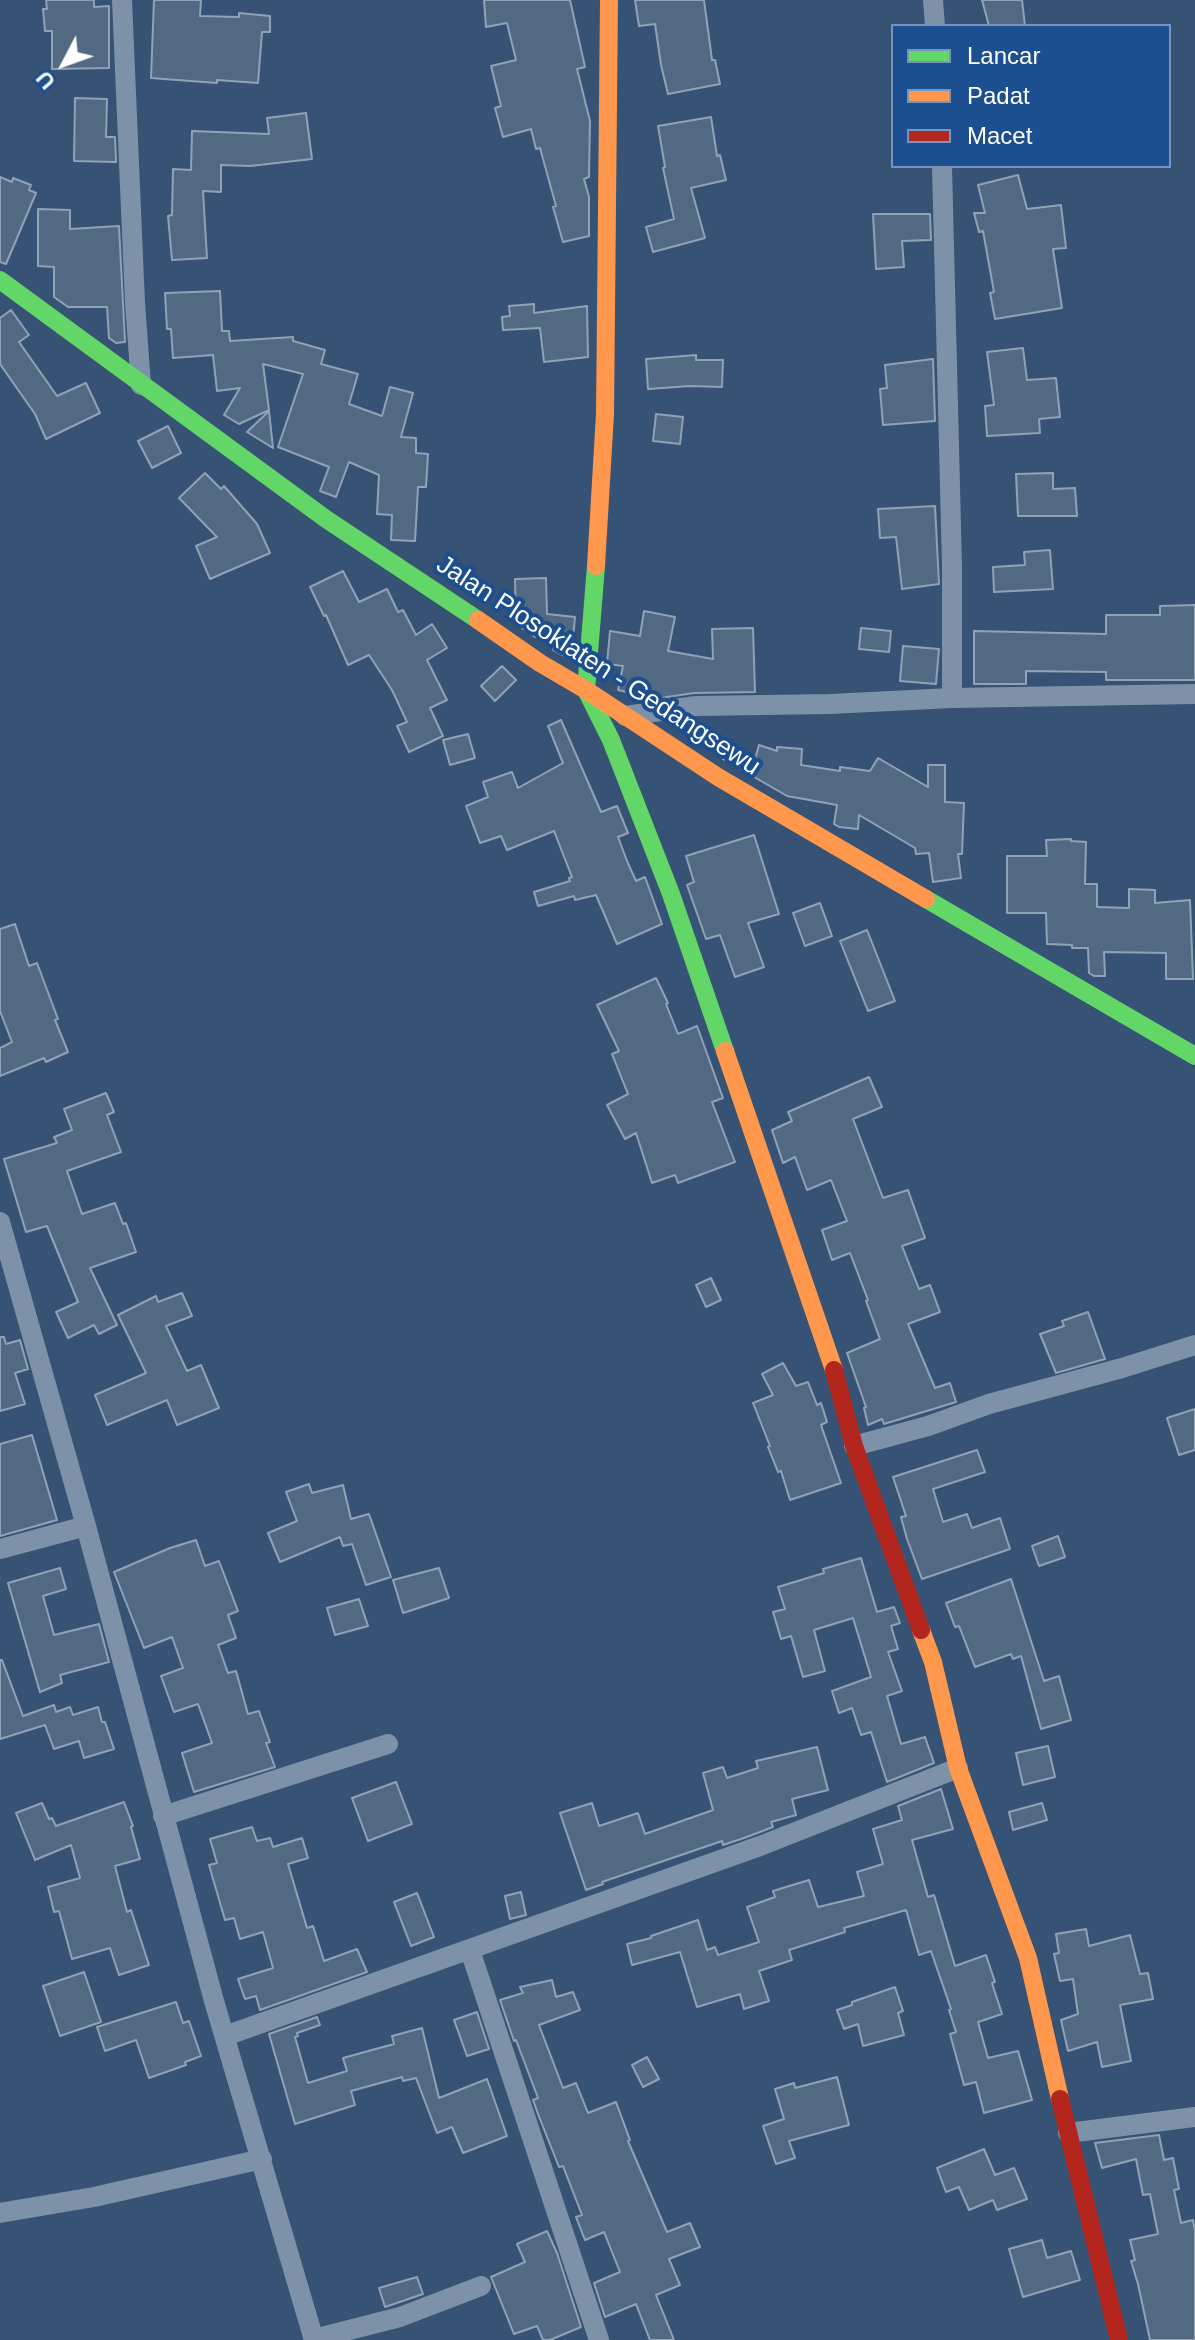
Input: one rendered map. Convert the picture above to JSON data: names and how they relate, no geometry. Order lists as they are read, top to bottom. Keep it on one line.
{"streets":{"street":["Jalan Plosoklaten - Gedangsewu"]},"legend":["Lancar","Padat","Macet"],"north":"bottom left"}
